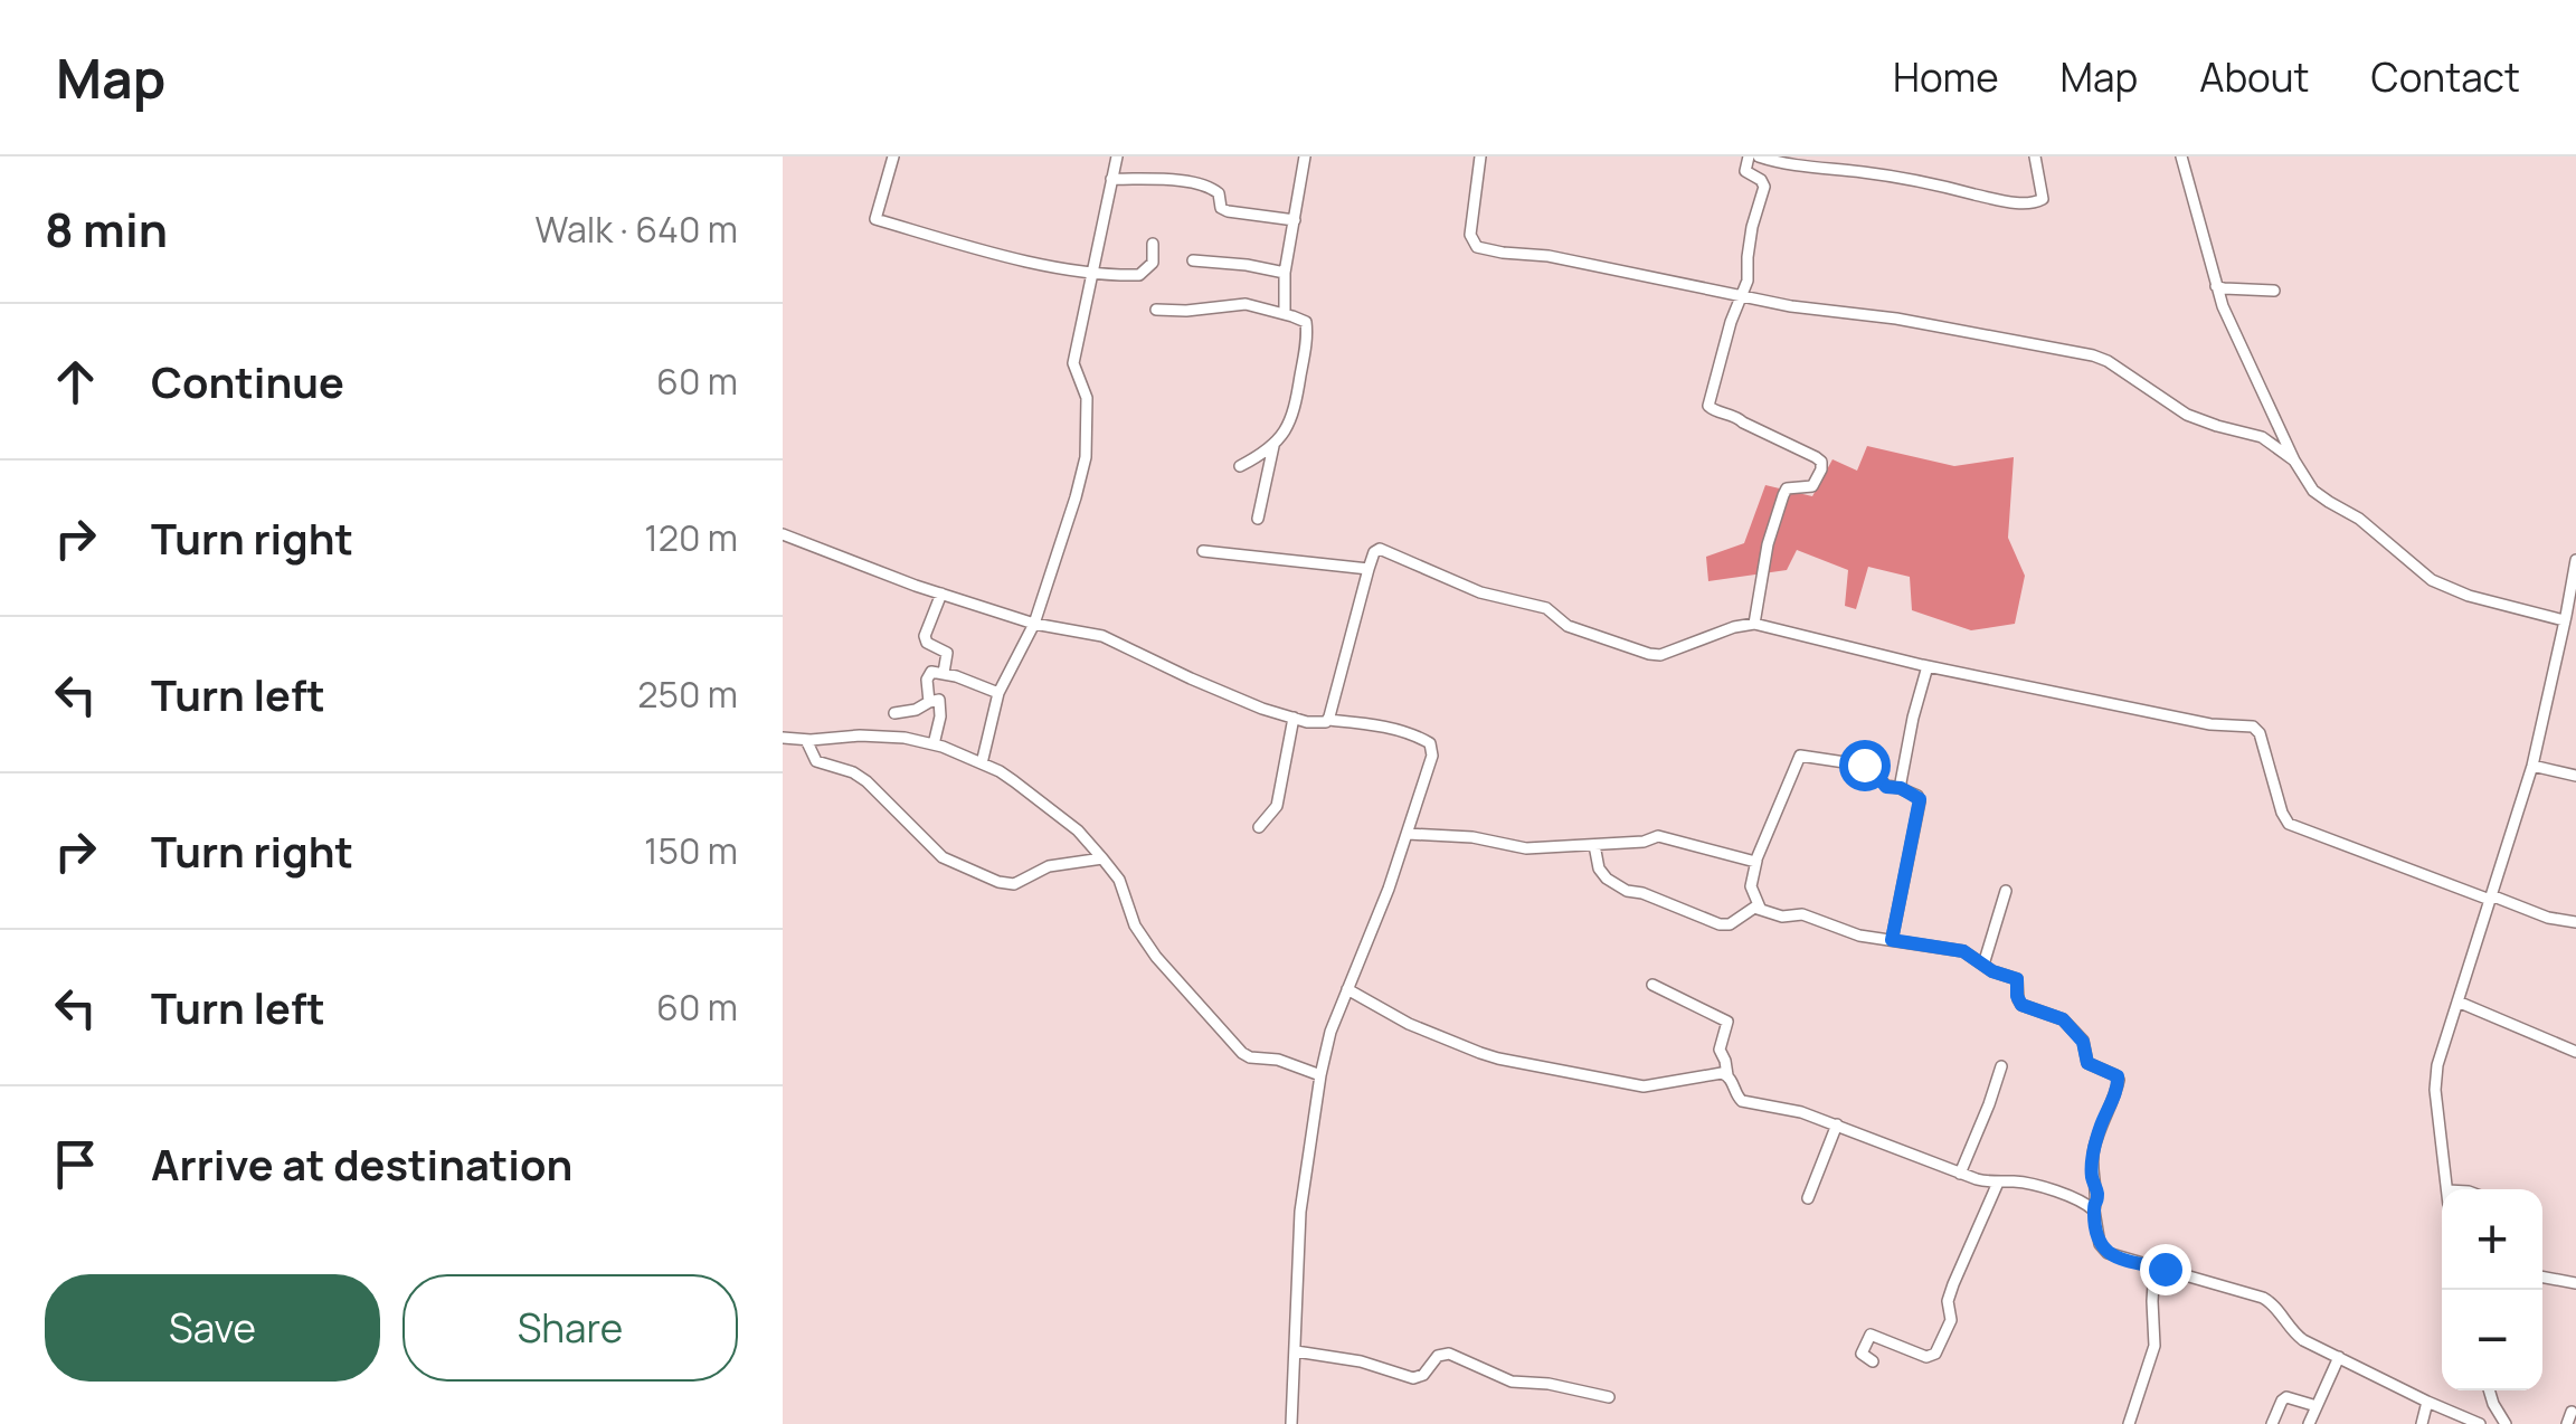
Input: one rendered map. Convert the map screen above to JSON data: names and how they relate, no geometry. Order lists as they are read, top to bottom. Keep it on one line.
{"page":{"header":"Map","nav":["Home","Map","About","Contact"],"heading":["8 min","Walk · 640 m"],"list":[["Continue","60 m"],["Turn right","120 m"],["Turn left","250 m"],["Turn right","150 m"],["Turn left","60 m"],"Arrive at destination"],"map_buttons":["+","−"],"buttons":["Save","Share"]}}
